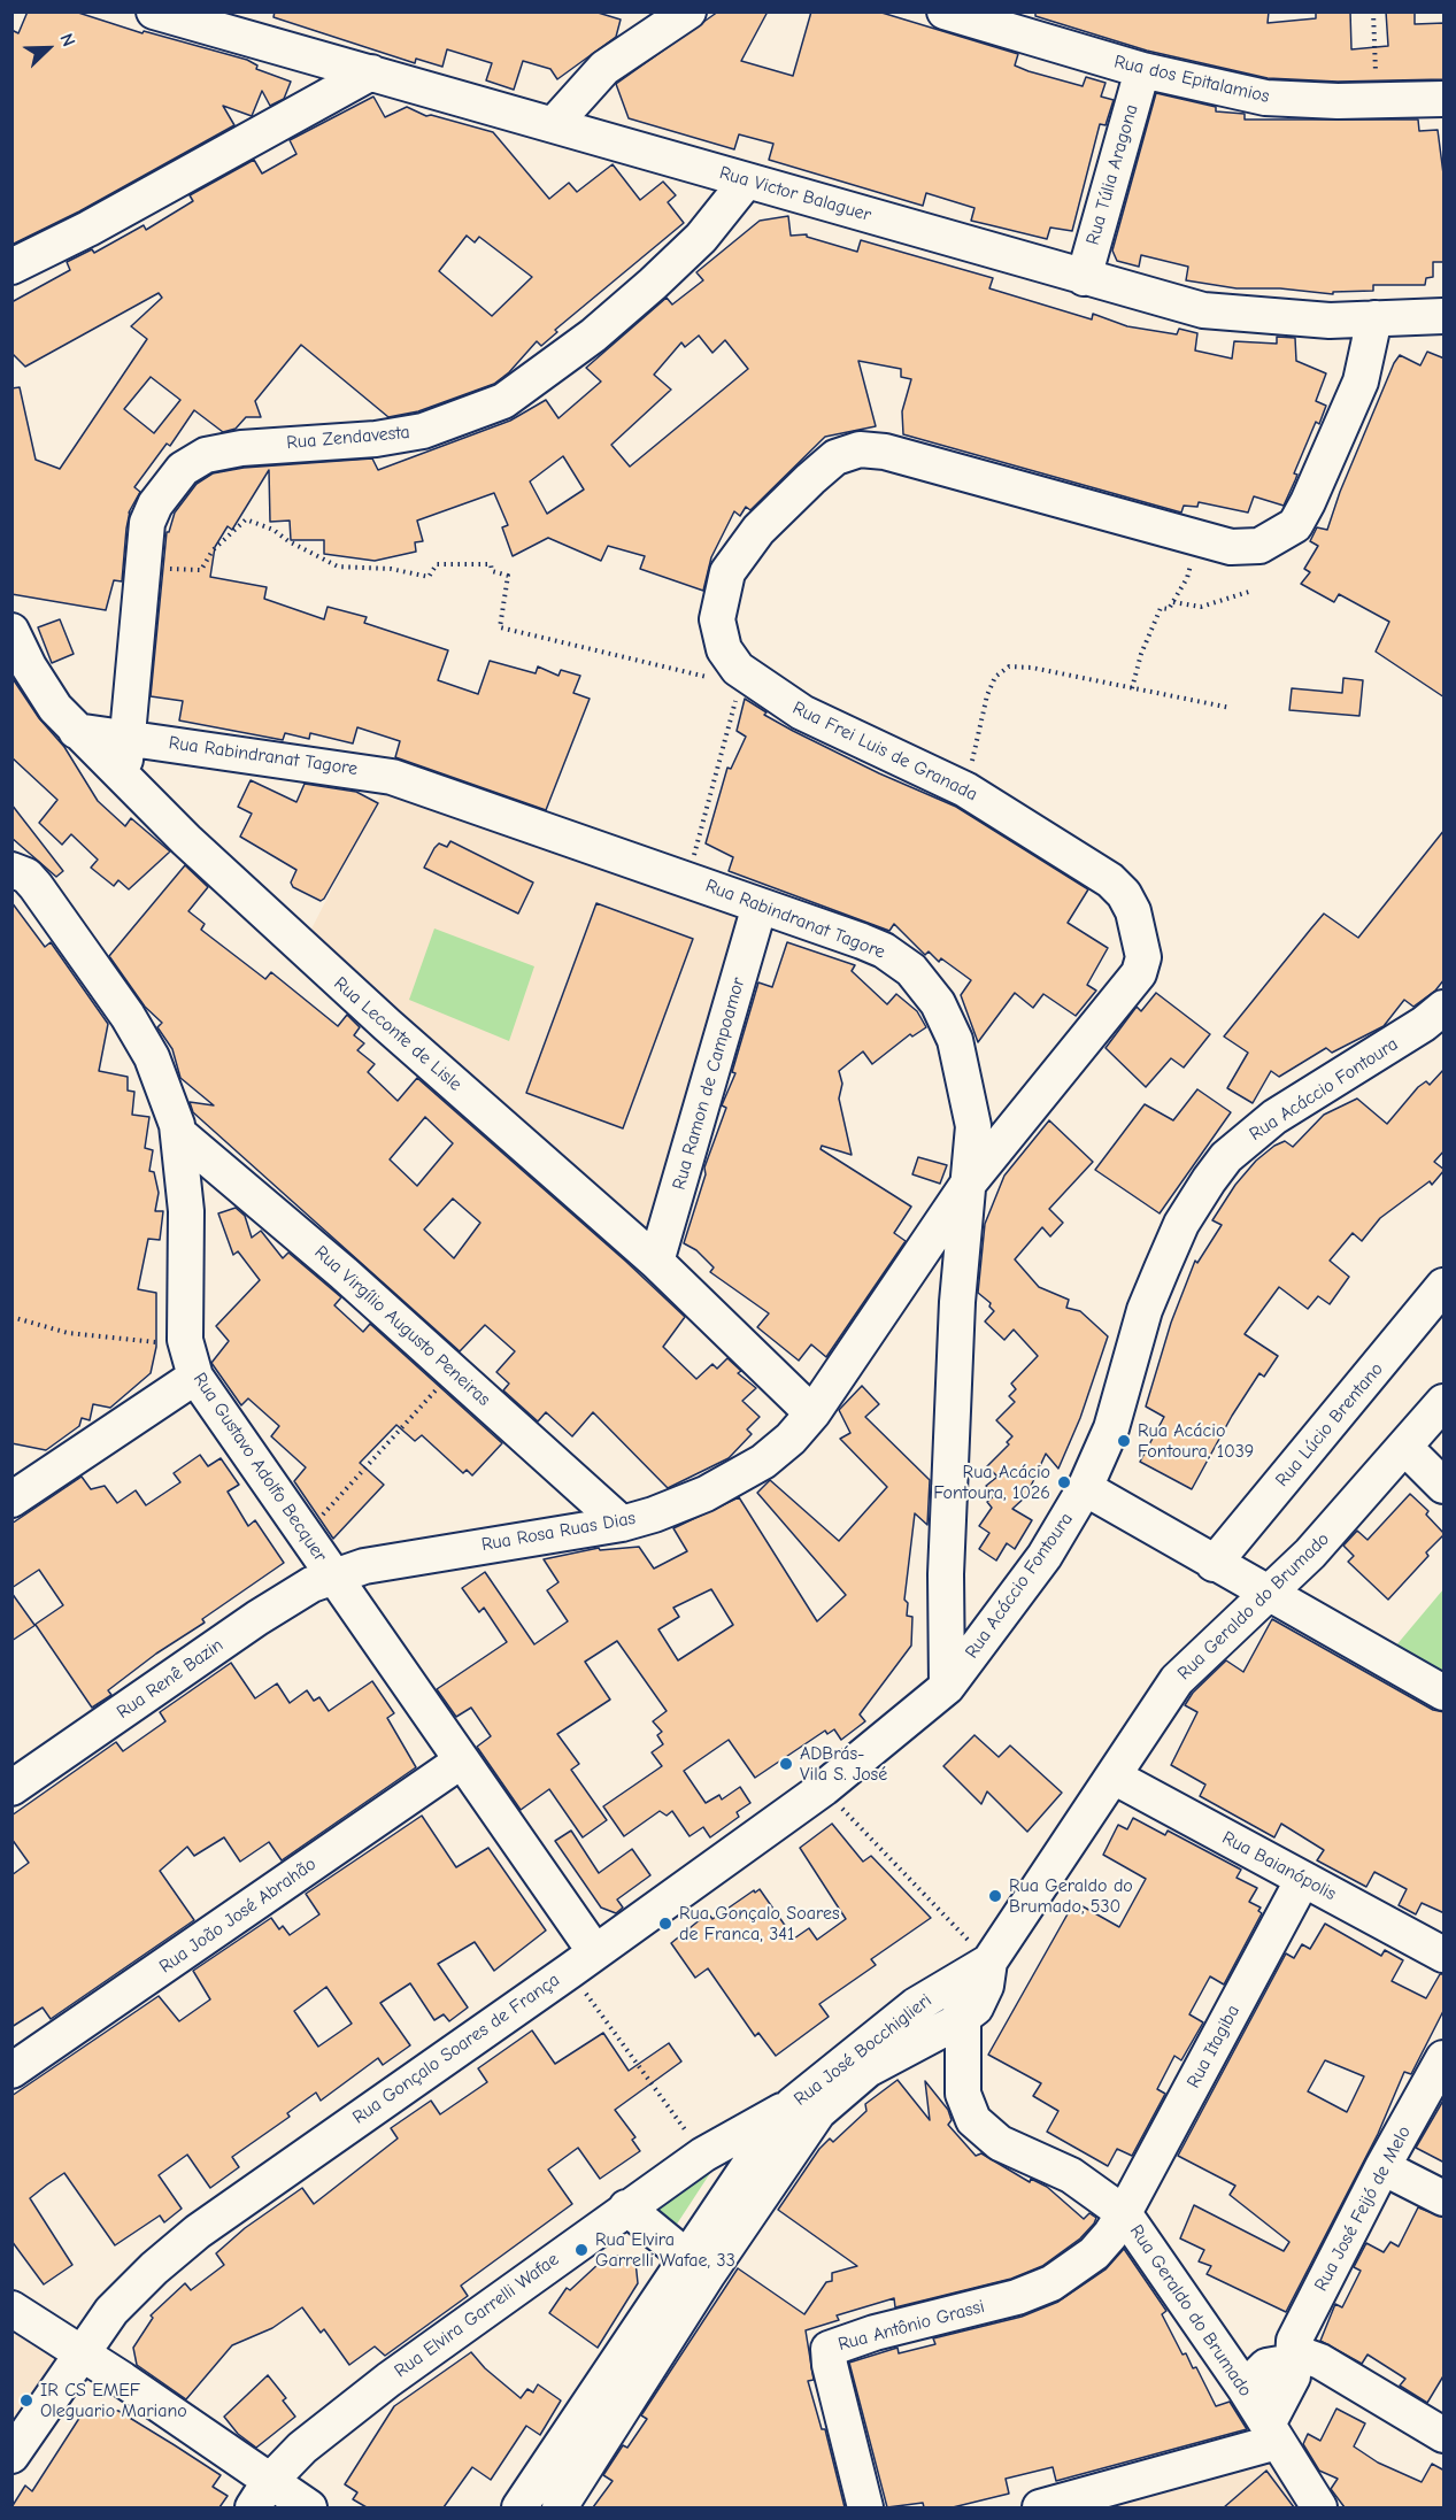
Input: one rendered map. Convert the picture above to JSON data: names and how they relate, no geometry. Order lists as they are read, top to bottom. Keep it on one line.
{"streets":{"street":["Rua dos Epitalamios","Rua Túlia Aragona","Rua Victor Balaguer","Rua Zendavesta","Rua Frei Luis de Granada","Rua Rabindranat Tagore","Rua Leconte de Lisle","Rua Ramon de Campoamor","Rua Acáccio Fontoura","Rua Virgílio Augusto Peneiras","Rua Lúcio Brentano","Rua Gustavo Adolfo Becquer","Rua Rosa Ruas Dias","Rua Geraldo do Brumado","Rua Renê Bazin","Rua Baianópolis","Rua João José Abrahão","Rua Itagiba","Rua Gonçalo Soares de França","Rua José Bocchiglieri","Rua José Feijó de Melo","Rua Elvira Garrelli Wafae","Rua Antônio Grassi"]},"crossings":[["Rua dos Epitalamios","Rua Túlia Aragona"],["Rua Túlia Aragona","Rua Victor Balaguer"],["Rua Victor Balaguer","Rua Zendavesta"],["Rua Victor Balaguer","Rua Frei Luis de Granada"],["Rua Zendavesta","Rua Rabindranat Tagore"],["Rua Zendavesta","Rua Leconte de Lisle"],["Rua Frei Luis de Granada","Rua Rabindranat Tagore"],["Rua Frei Luis de Granada","Rua Rosa Ruas Dias"],["Rua Rabindranat Tagore","Rua Ramon de Campoamor"],["Rua Rabindranat Tagore","Rua Acáccio Fontoura"],["Rua Rabindranat Tagore","Rua Rosa Ruas Dias"],["Rua Rabindranat Tagore","Rua Gonçalo Soares de França"],["Rua Leconte de Lisle","Rua Ramon de Campoamor"],["Rua Leconte de Lisle","Rua Rosa Ruas Dias"],["Rua Acáccio Fontoura","Rua Gonçalo Soares de França"],["Rua Virgílio Augusto Peneiras","Rua Gustavo Adolfo Becquer"],["Rua Virgílio Augusto Peneiras","Rua Rosa Ruas Dias"],["Rua Gustavo Adolfo Becquer","Rua Rosa Ruas Dias"],["Rua Gustavo Adolfo Becquer","Rua Renê Bazin"],["Rua Gustavo Adolfo Becquer","Rua João José Abrahão"],["Rua Gustavo Adolfo Becquer","Rua Gonçalo Soares de França"],["Rua Rosa Ruas Dias","Rua Renê Bazin"],["Rua Geraldo do Brumado","Rua Baianópolis"],["Rua Geraldo do Brumado","Rua Itagiba"],["Rua Geraldo do Brumado","Rua José Bocchiglieri"],["Rua Geraldo do Brumado","Rua José Feijó de Melo"],["Rua Geraldo do Brumado","Rua Antônio Grassi"],["Rua Baianópolis","Rua Itagiba"],["Rua Itagiba","Rua Antônio Grassi"],["Rua José Bocchiglieri","Rua Elvira Garrelli Wafae"]],"places":["Rua Acácio Fontoura, 1039","Rua Acácio Fontoura, 1026","ADBrás- Vila S. José","Rua Geraldo do Brumado, 530","Rua Gonçalo Soares de Franca, 341","Rua Elvira Garrelli Wafae, 33","IR CS EMEF Oleguario Mariano"],"north":"top right"}
